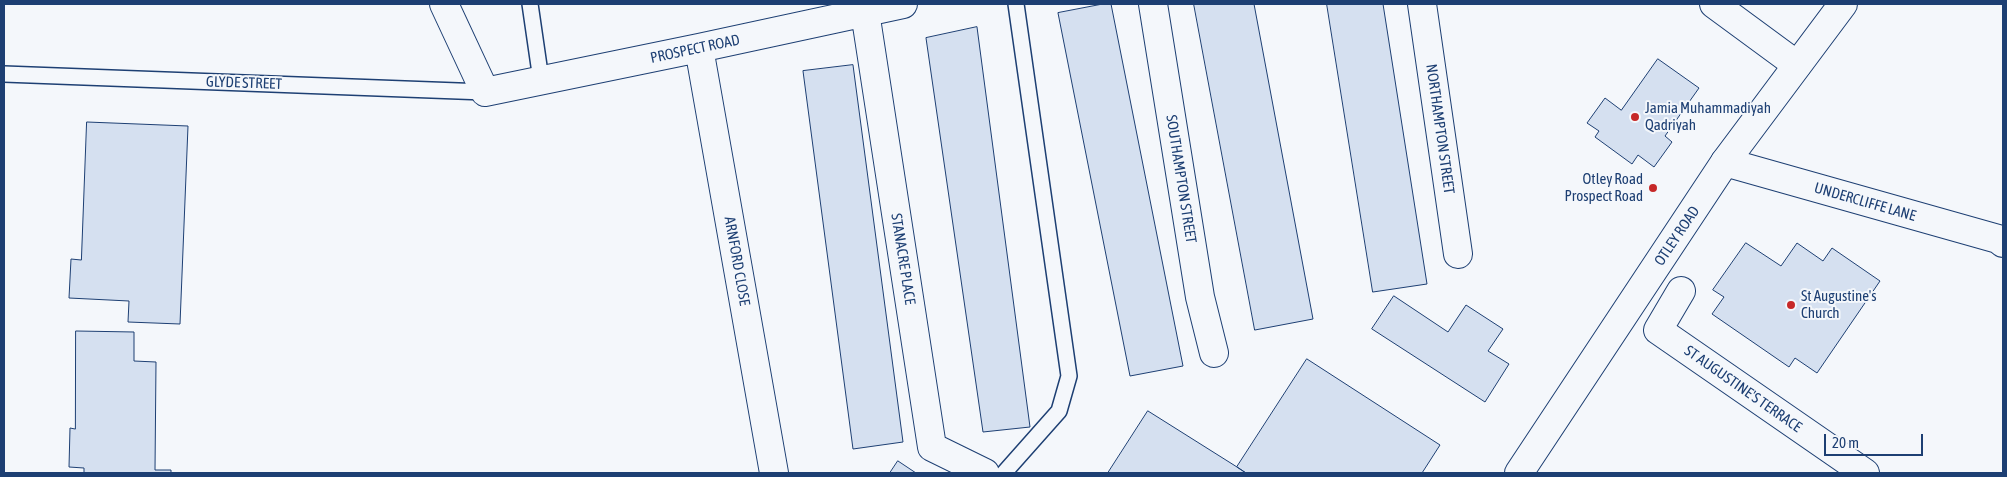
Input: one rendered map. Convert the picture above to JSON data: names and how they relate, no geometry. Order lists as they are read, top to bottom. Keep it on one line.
{"streets":{"street":["PROSPECT ROAD","NORTHAMPTON STREET","SOUTHAMPTON STREET","UNDERCLIFFE LANE","OTLEY ROAD","STANACRE PLACE","ARNFORD CLOSE","ST AUGUSTINE'S TERRACE"],"lane":["GLYDE STREET"]},"crossings":[["PROSPECT ROAD","GLYDE STREET"],["PROSPECT ROAD","STANACRE PLACE"],["PROSPECT ROAD","ARNFORD CLOSE"],["UNDERCLIFFE LANE","OTLEY ROAD"]],"places":["Jamia Muhammadiyah Qadriyah","Otley Road Prospect Road","St Augustine's Church"],"scale_bar":"20 m"}
